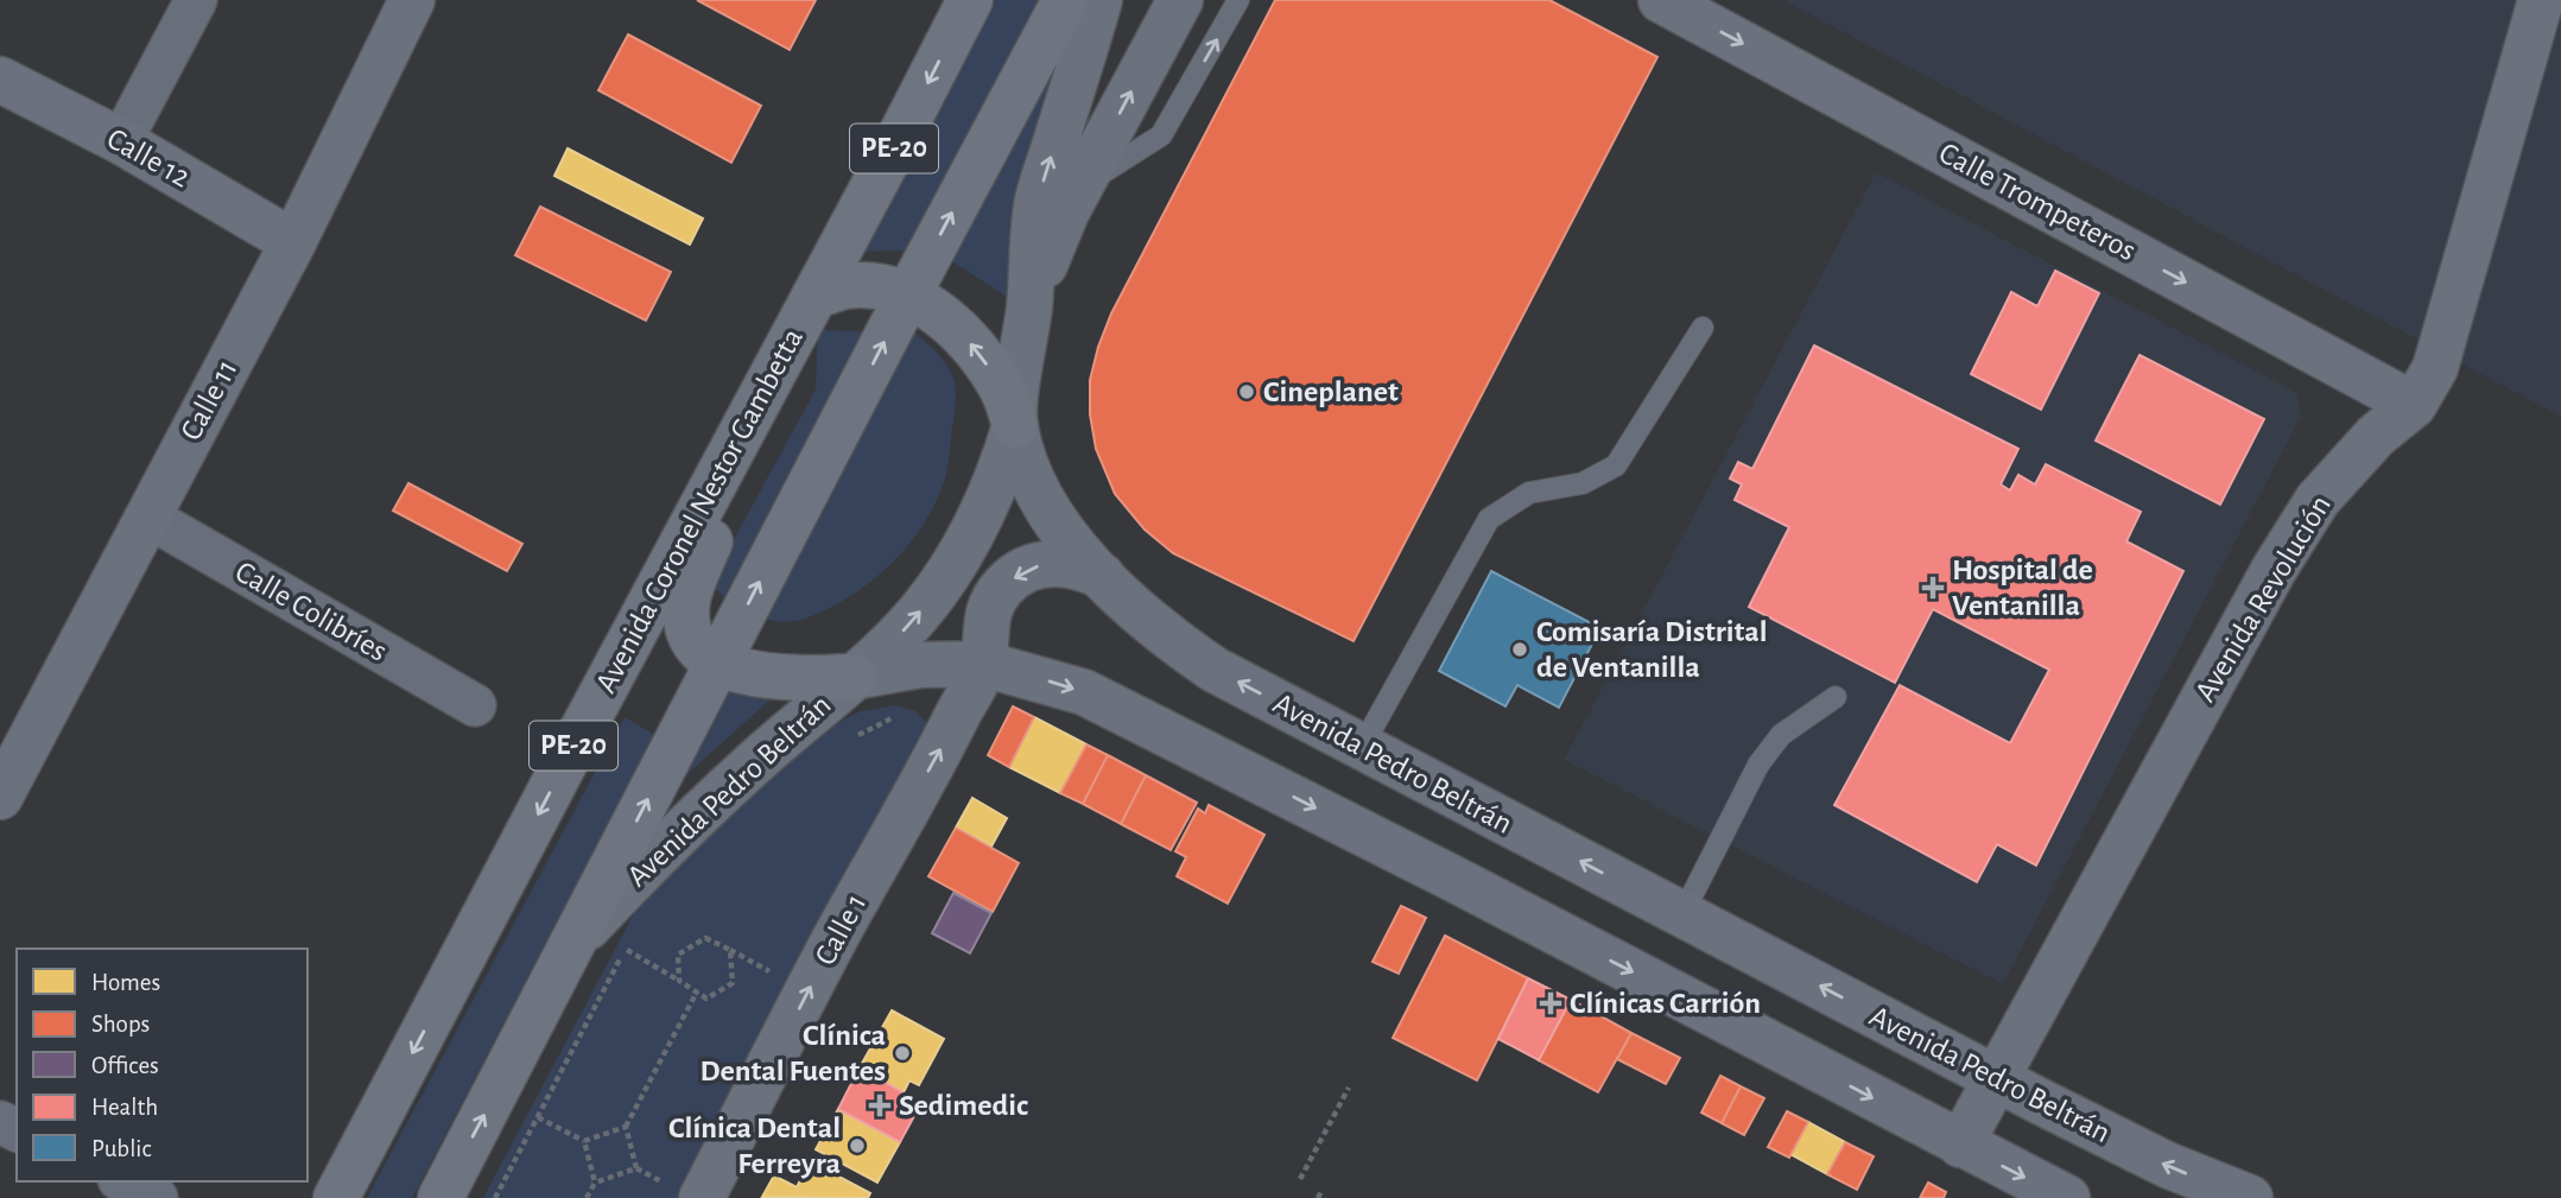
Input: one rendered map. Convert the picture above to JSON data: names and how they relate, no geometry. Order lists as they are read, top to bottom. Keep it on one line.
{"streets":{"highway":["PE-20","Avenida Coronel Nestor Gambetta"],"street":["Calle 12","Calle Trompeteros","Calle 11","Avenida Revolución","Calle Colibríes","Avenida Pedro Beltrán","Calle 1"]},"crossings":[["PE-20","Avenida Pedro Beltrán"],["Calle 12","Calle 11"],["Calle Trompeteros","Avenida Revolución"],["Calle 11","Calle Colibríes"],["Avenida Revolución","Avenida Pedro Beltrán"],["Avenida Pedro Beltrán","Calle 1"]],"one_way":["Calle Trompeteros","Calle 1"],"places":{"other":["Cineplanet","Comisaría Distrital de Ventanilla","Clínica Dental Fuentes","Clínica Dental Ferreyra"],"health":["Hospital de Ventanilla","Clínicas Carrión","Sedimedic"]},"legend":["Homes","Shops","Offices","Health","Public"]}
